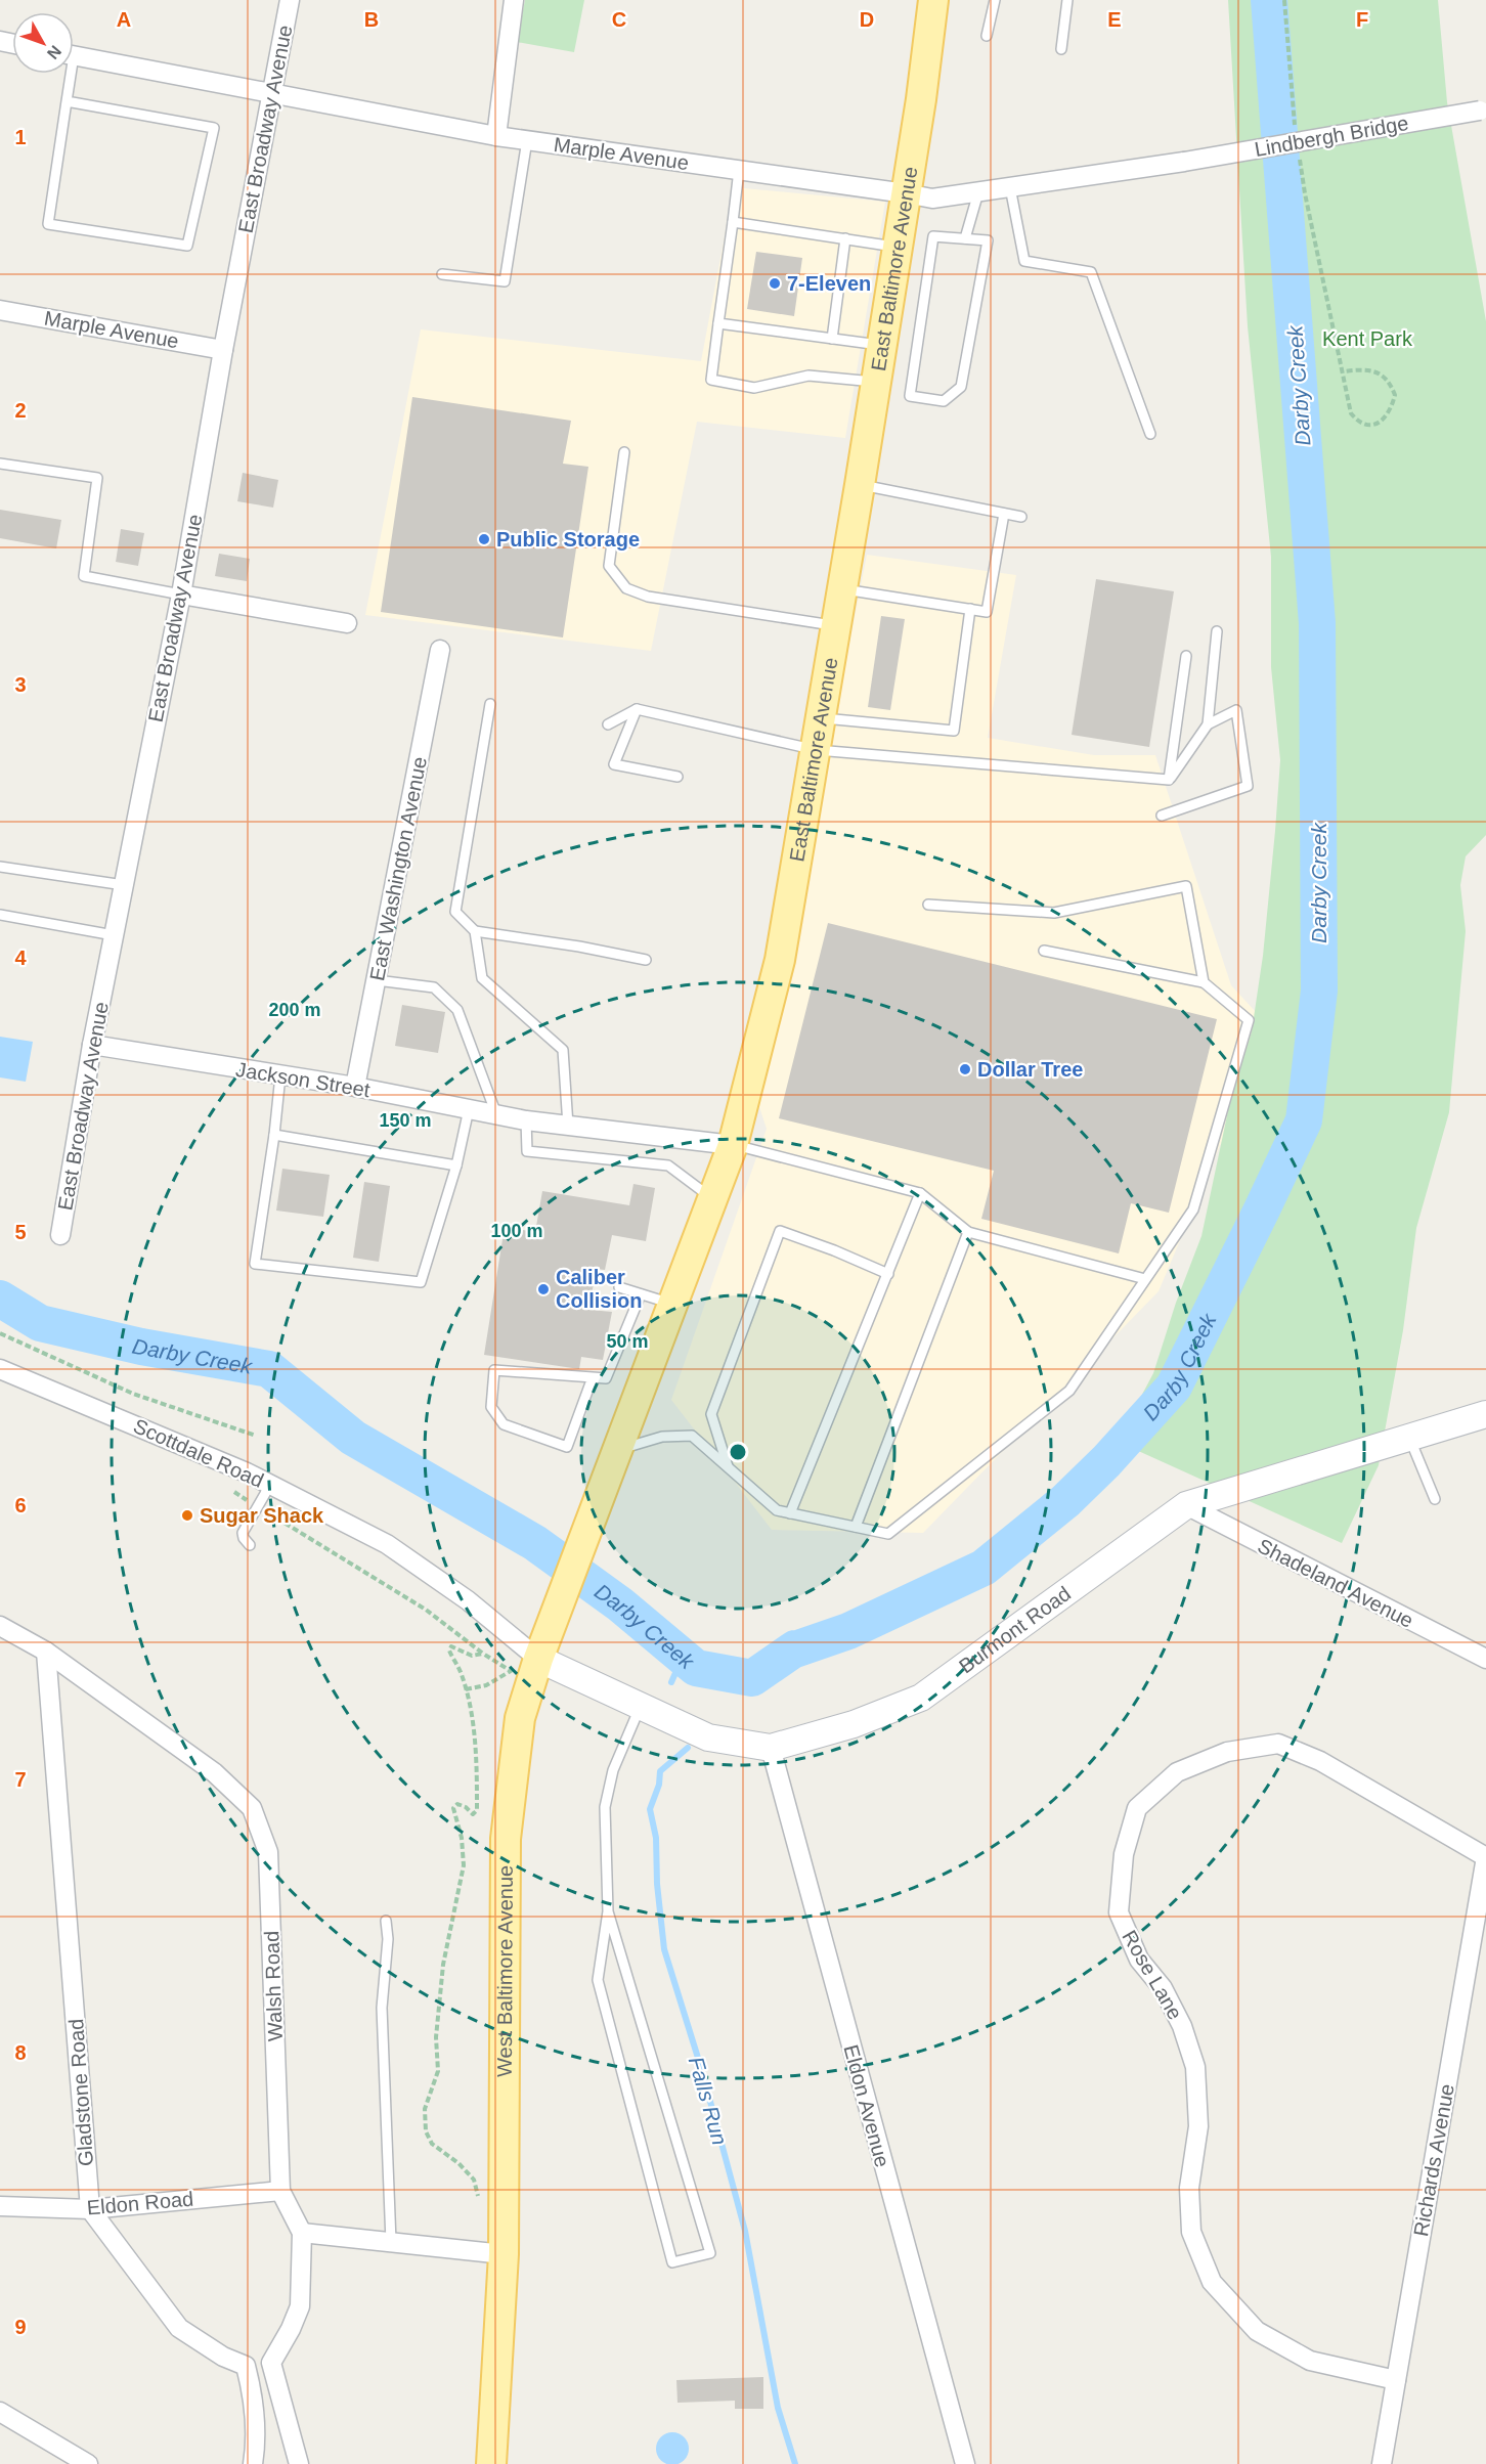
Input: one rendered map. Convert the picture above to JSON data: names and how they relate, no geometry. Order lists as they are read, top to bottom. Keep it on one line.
{"streets":{"main road":["East Baltimore Avenue","West Baltimore Avenue"],"street":["East Broadway Avenue","Lindbergh Bridge","Marple Avenue","East Washington Avenue","Jackson Street","Scottdale Road","Shadeland Avenue","Burmont Road","Rose Lane","Walsh Road","Gladstone Road","Eldon Avenue","Richards Avenue","Eldon Road"]},"crossings":[["East Broadway Avenue","Marple Avenue"],["East Broadway Avenue","Jackson Street"],["Lindbergh Bridge","Marple Avenue"],["Marple Avenue","East Baltimore Avenue"],["East Baltimore Avenue","Jackson Street"],["East Baltimore Avenue","West Baltimore Avenue"],["East Washington Avenue","Jackson Street"],["Scottdale Road","Burmont Road"],["Scottdale Road","West Baltimore Avenue"],["Shadeland Avenue","Burmont Road"],["Burmont Road","West Baltimore Avenue"],["Burmont Road","Eldon Avenue"],["Rose Lane","Richards Avenue"],["Walsh Road","Gladstone Road"],["Walsh Road","Eldon Road"],["Gladstone Road","Eldon Road"]],"water":["Darby Creek","Falls Run"],"parks":["Kent Park"],"places":["7-Eleven","Public Storage","Dollar Tree","Caliber Collision","Sugar Shack"],"north":"bottom right","grid":{"columns":["A","B","C","D","E","F"],"rows":["1","2","3","4","5","6","7","8","9"]},"rings":["200 m","150 m","100 m","50 m"]}
